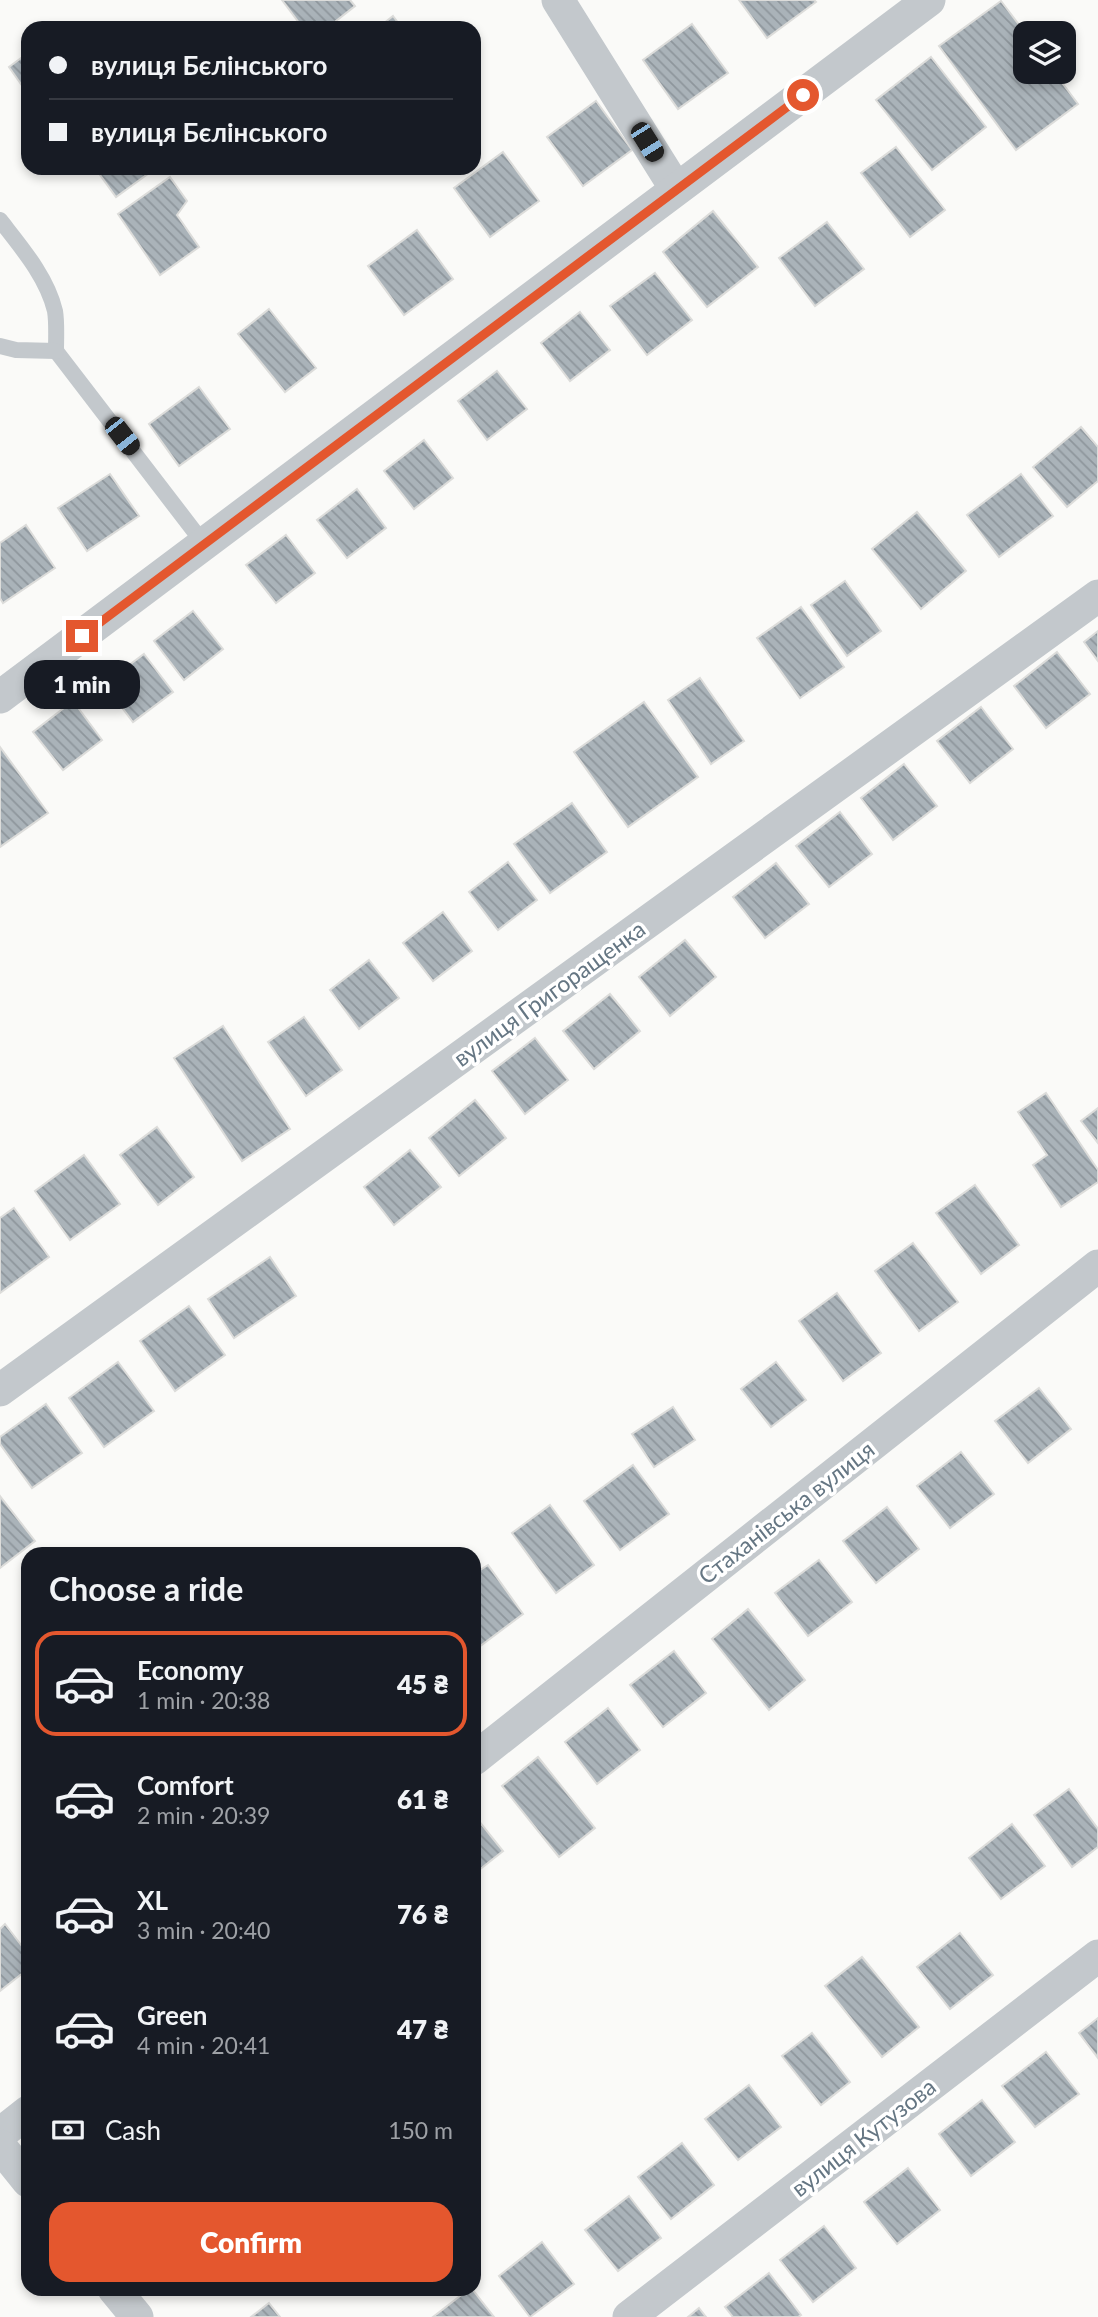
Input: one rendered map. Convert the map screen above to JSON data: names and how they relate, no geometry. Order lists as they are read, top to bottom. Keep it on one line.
{"streets":{"street":["вулиця Григоращенка","Стаханівська вулиця","вулиця Кутузова"]},"page":{"banner":["вулиця Бєлінського","вулиця Бєлінського"],"bubble":"1 min","heading":"Choose a ride","list":[{"name":"Economy","note":"1 min · 20:38","value":"45 ₴"},{"name":"Comfort","note":"2 min · 20:39","value":"61 ₴"},{"name":"XL","note":"3 min · 20:40","value":"76 ₴"},{"name":"Green","note":"4 min · 20:41","value":"47 ₴"}],"pay":["Cash","150 m"],"buttons":"Confirm"}}
